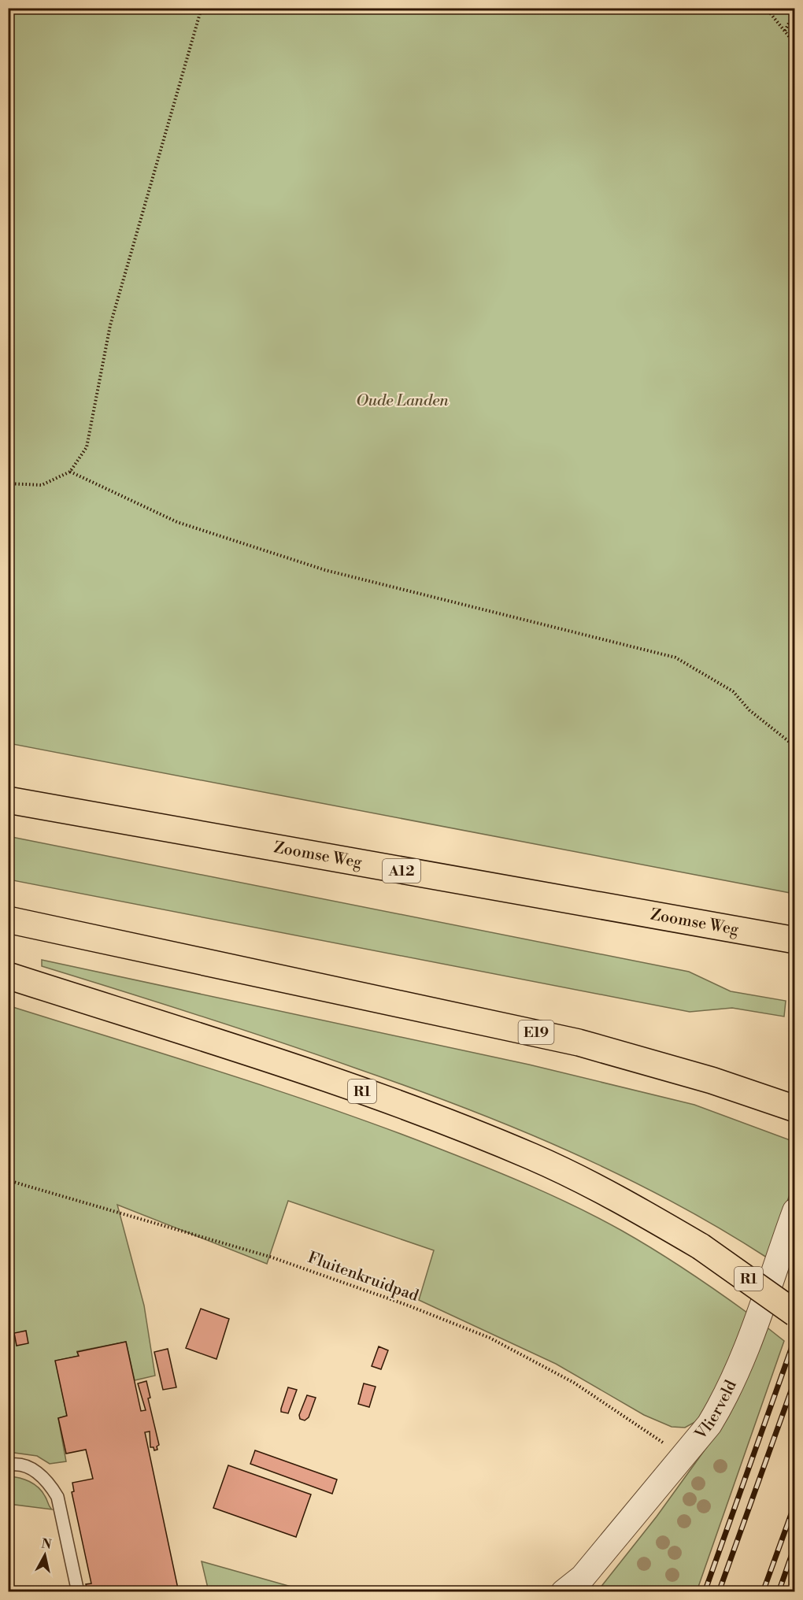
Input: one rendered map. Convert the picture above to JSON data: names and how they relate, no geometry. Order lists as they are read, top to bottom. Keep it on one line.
{"streets":{"highway":["Zoomse Weg","A12","E19","R1"],"street":["Vlierveld"],"path":["Fluitenkruidpad"]},"crossings":[["Fluitenkruidpad","Vlierveld"]],"parks":["Oude Landen"],"north":"top"}
